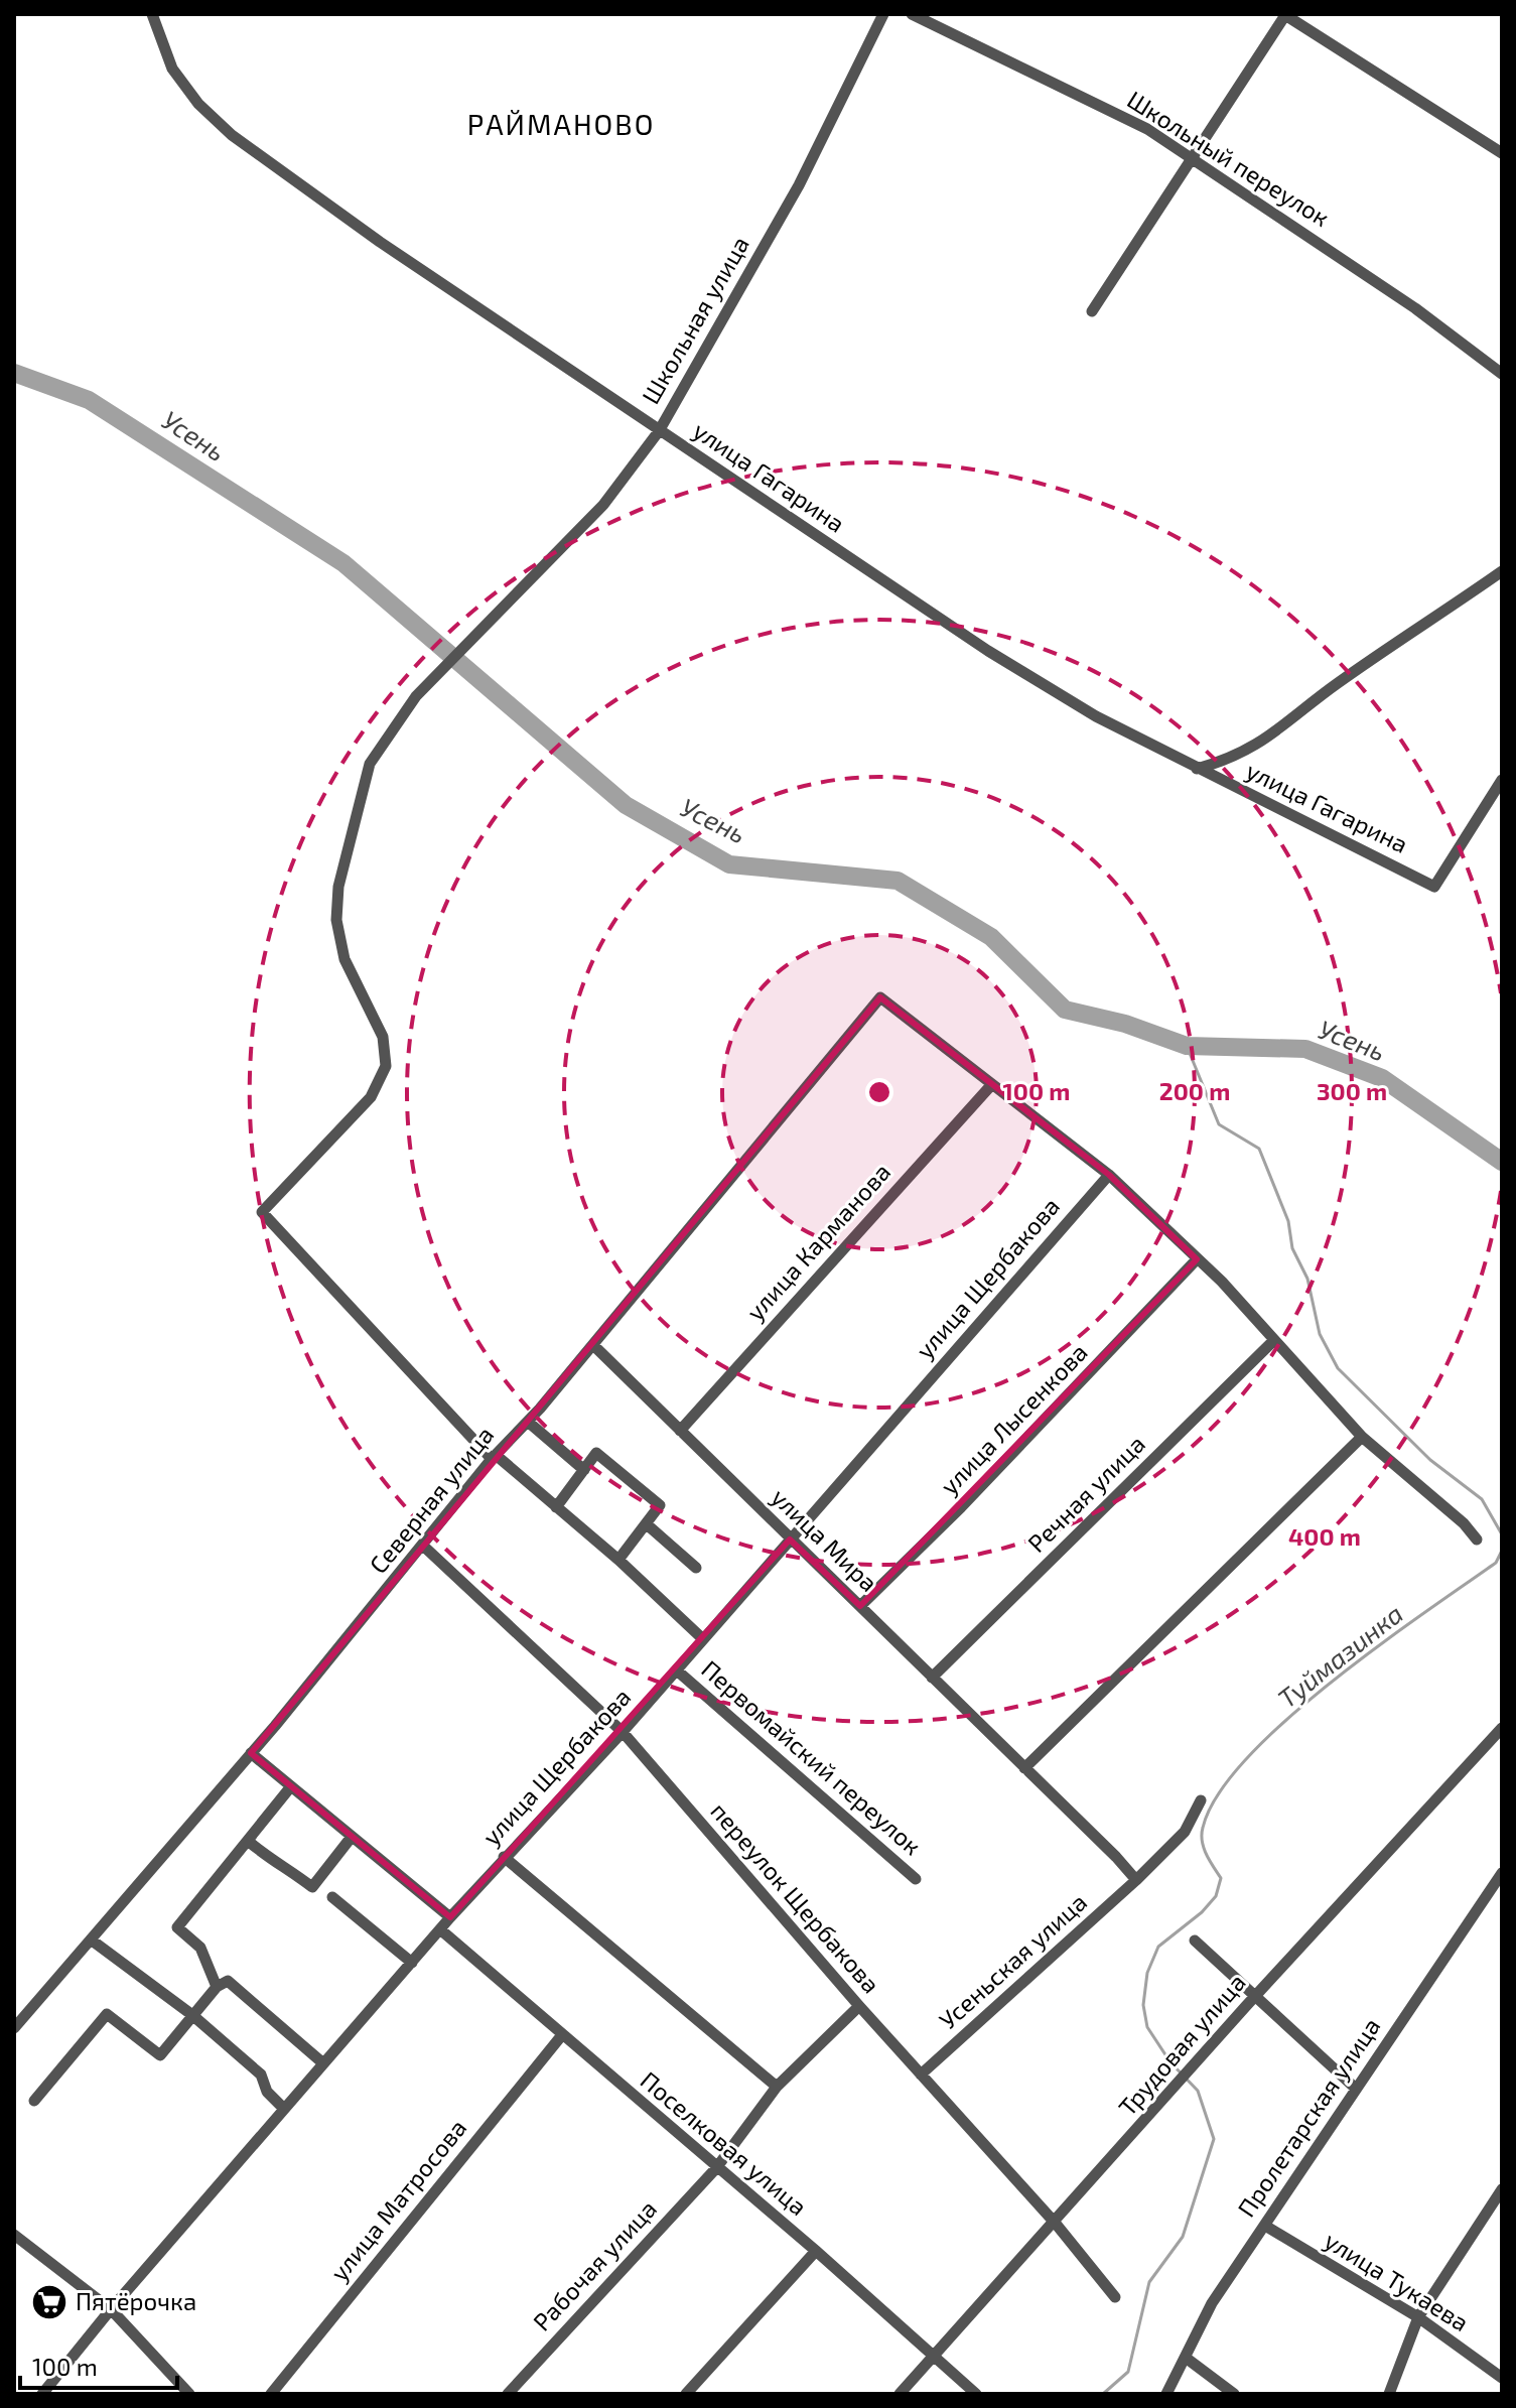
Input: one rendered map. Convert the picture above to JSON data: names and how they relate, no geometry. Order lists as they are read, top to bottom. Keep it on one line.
{"streets":{"street":["Школьный переулок","Школьная улица","улица Гагарина","улица Карманова","улица Щербакова","улица Лысенкова","Речная улица","Северная улица","улица Мира","Первомайский переулок","переулок Щербакова","Усеньская улица","Трудовая улица","Пролетарская улица","Поселковая улица","улица Матросова","Рабочая улица","улица Тукаева"]},"crossings":[["Школьная улица","улица Гагарина"],["Школьная улица","Первомайский переулок"],["улица Карманова","Северная улица"],["улица Карманова","улица Мира"],["улица Щербакова","улица Мира"],["улица Щербакова","Первомайский переулок"],["улица Щербакова","переулок Щербакова"],["улица Щербакова","Поселковая улица"],["улица Лысенкова","улица Мира"],["Речная улица","улица Мира"],["Северная улица","улица Мира"],["Северная улица","Первомайский переулок"],["Северная улица","переулок Щербакова"],["улица Мира","Усеньская улица"],["переулок Щербакова","Усеньская улица"],["переулок Щербакова","Трудовая улица"],["переулок Щербакова","Рабочая улица"],["Трудовая улица","Поселковая улица"],["Пролетарская улица","улица Тукаева"],["Поселковая улица","улица Матросова"],["Поселковая улица","Рабочая улица"]],"districts":["РАЙМАНОВО"],"water":["Усень","Туймазинка"],"places":{"supermarket":["Пятёрочка"]},"scale_bar":"100 m","rings":["100 m","200 m","300 m","400 m"]}
